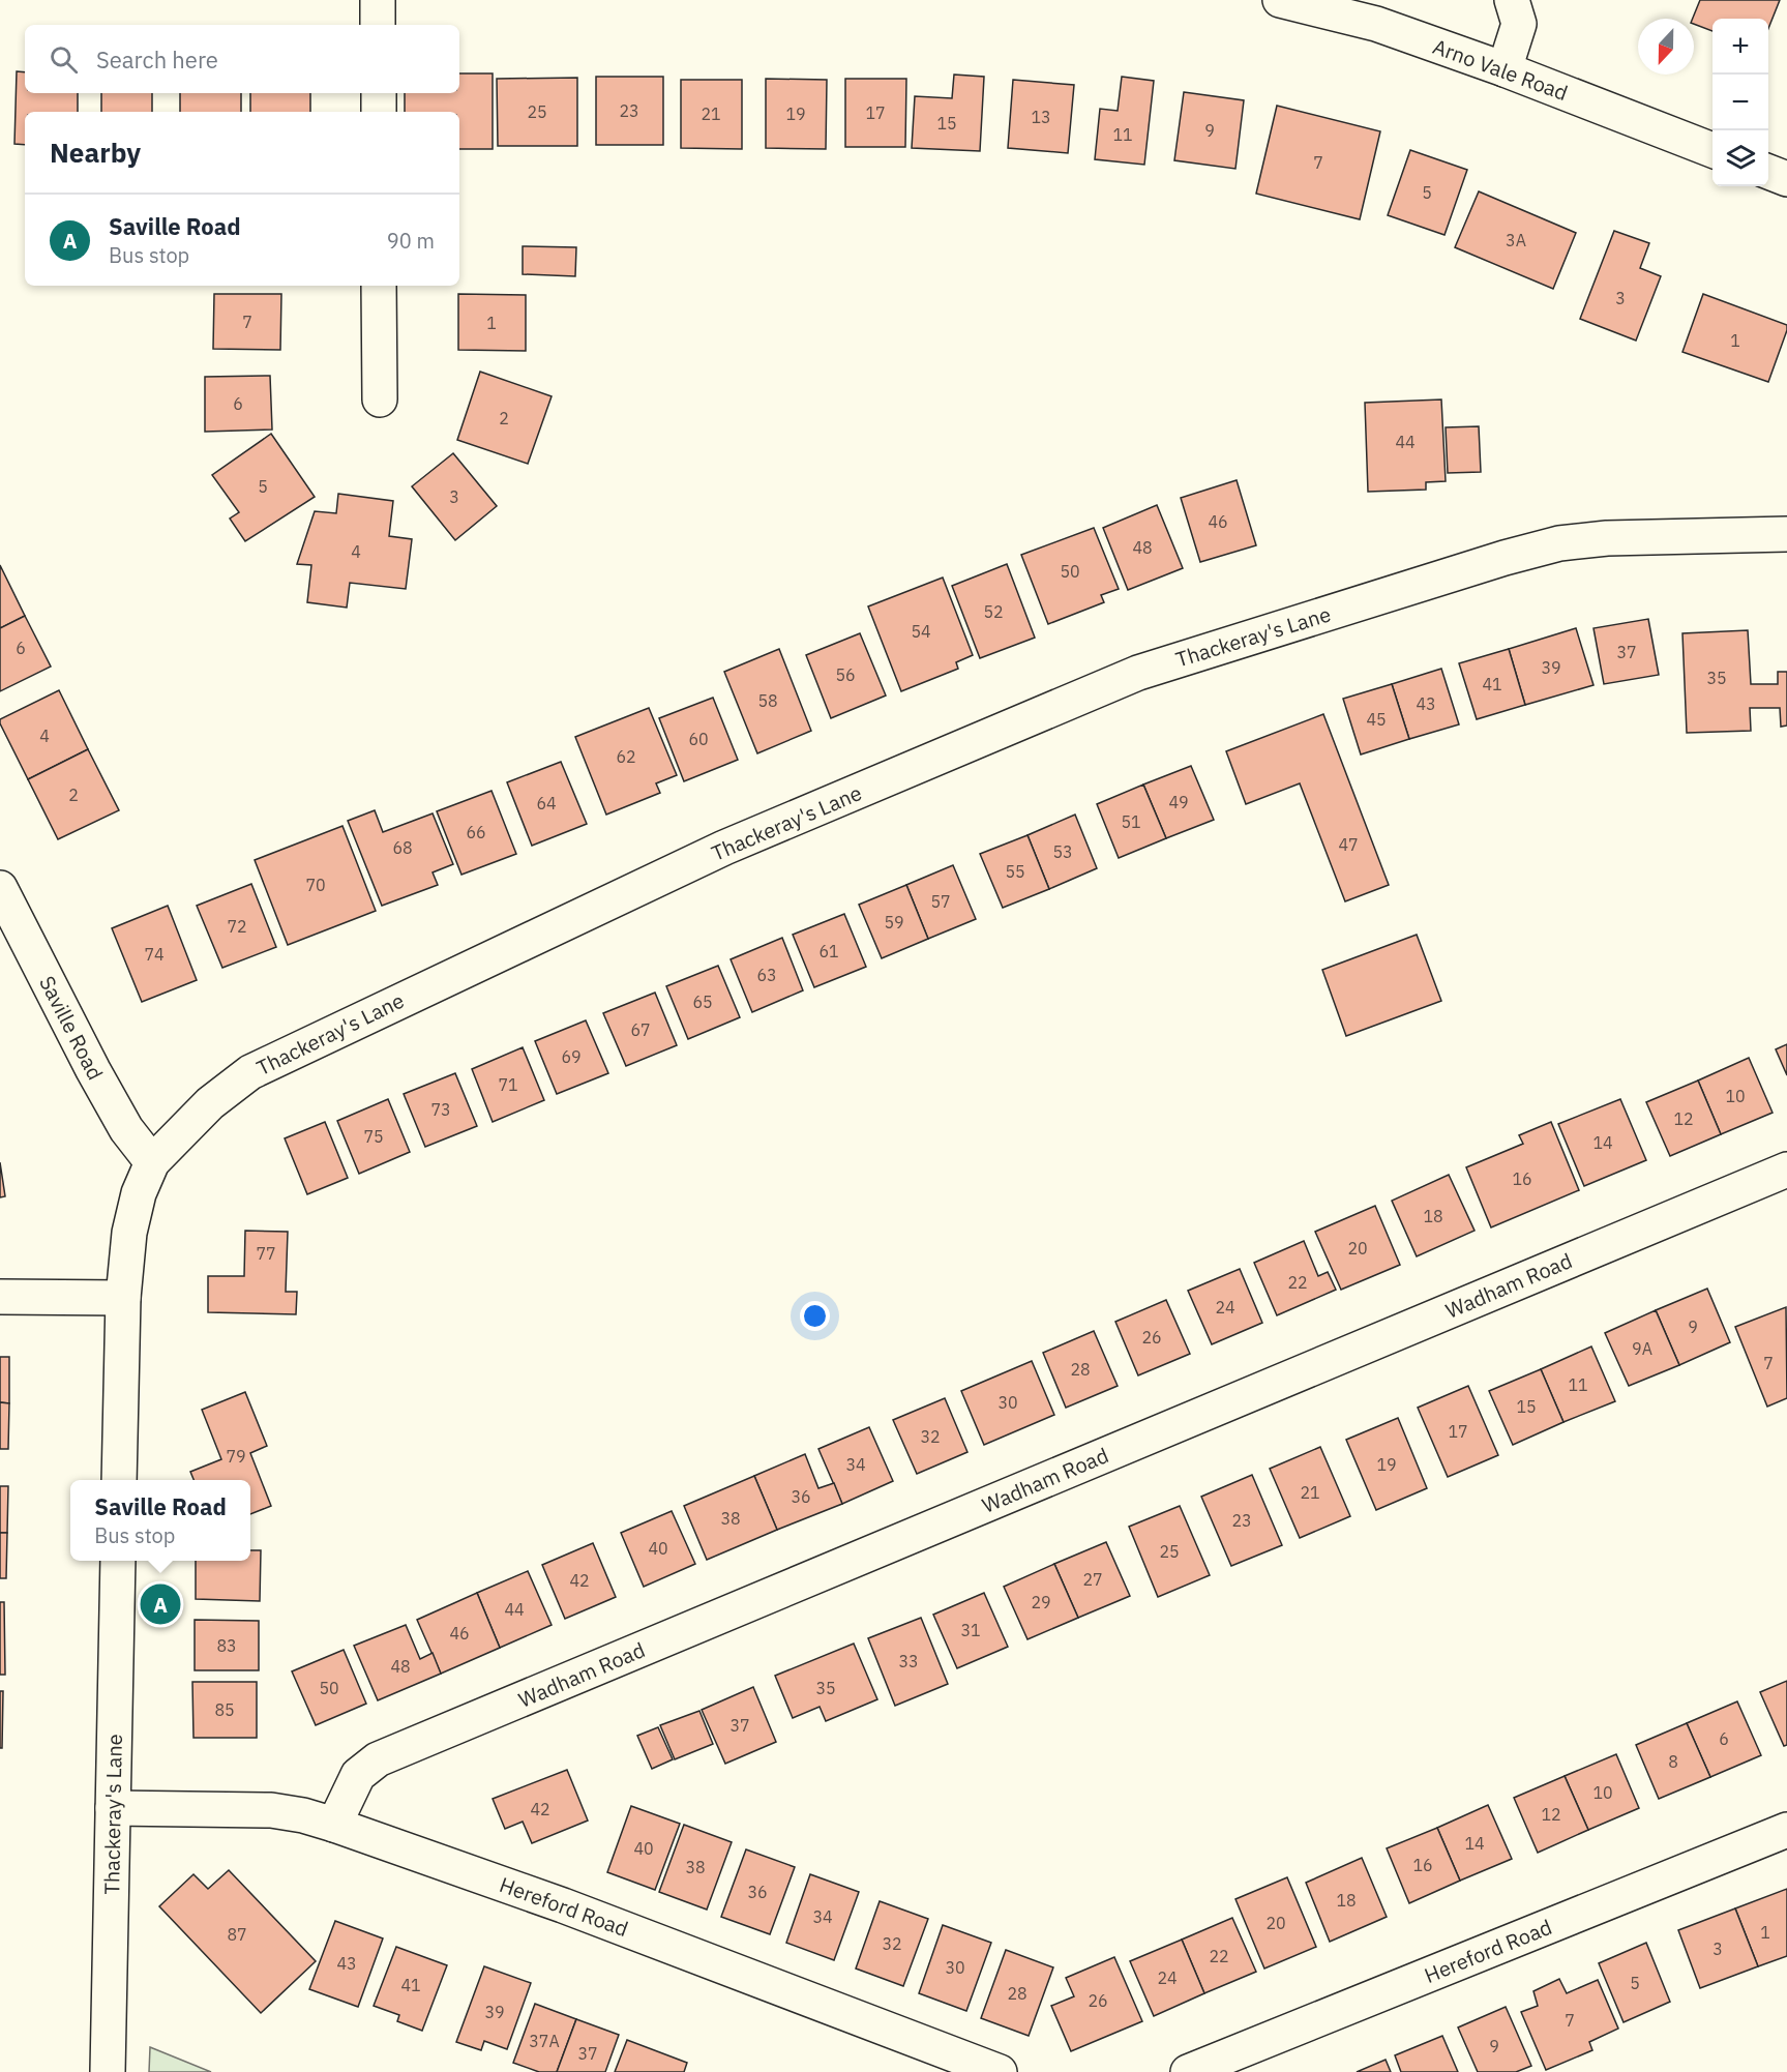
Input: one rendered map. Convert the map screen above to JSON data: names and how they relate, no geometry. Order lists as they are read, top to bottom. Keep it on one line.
{"streets":{"street":["Arno Vale Road","Thackeray's Lane","Saville Road","Wadham Road","Hereford Road"]},"crossings":[["Thackeray's Lane","Saville Road"],["Thackeray's Lane","Hereford Road"],["Wadham Road","Hereford Road"]],"house_numbers":["23","25","17","21","19","13","15","9","11","7","5","3A","3","7","1","1","6","2","44","5","3","46","48","4","50","52","54","6","37","39","56","35","41","58","43","45","4","60","62","2","49","64","51","66","47","68","53","55","70","57","59","72","61","74","63","65","67","69","71","10","73","12","75","14","16","18","20","77","22","24","9","26","9A","7","28","11","30","15","17","32","79","34","19","21","36","38","23","40","25","27","42","29","44","31","46","83","33","48","50","35","85","37","6","8","10","42","12","14","40","16","38","36","18","34","20","1","87","32","3","22","43","30","24","5","41","28","26","39","7","37A","9","37"],"north":"bottom","page":{"map_buttons":["+","−"],"search":"Search here","heading":"Nearby","list":[{"mark":"A","name":"Saville Road","note":"Bus stop","value":"90 m"}],"popup":["Saville Road","Bus stop"],"pins":"A"}}
